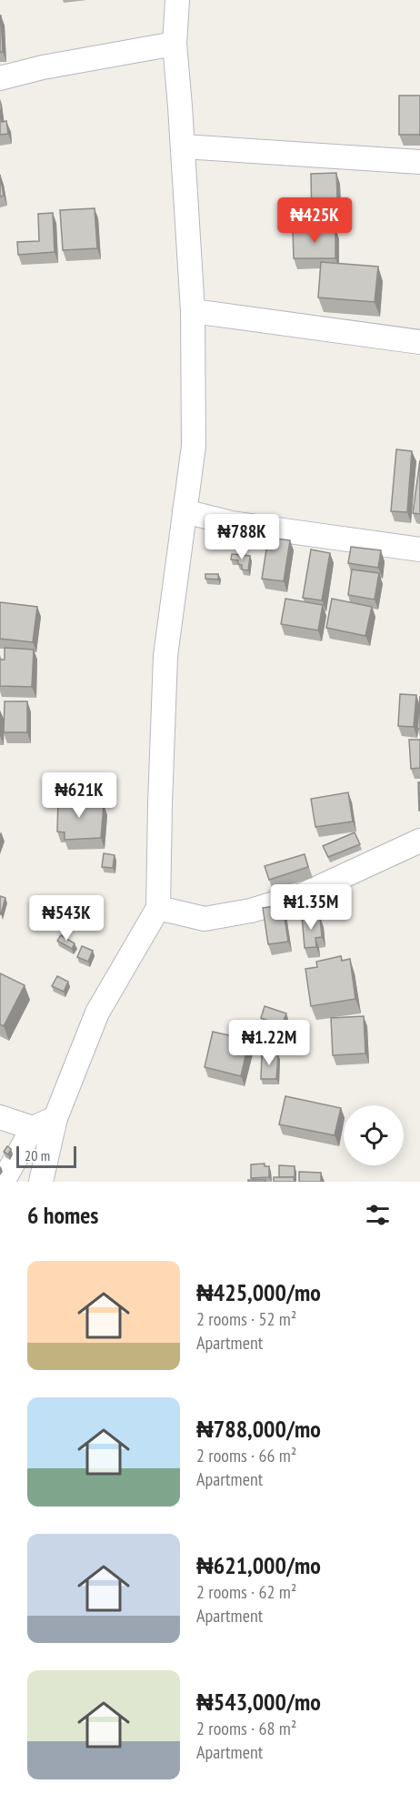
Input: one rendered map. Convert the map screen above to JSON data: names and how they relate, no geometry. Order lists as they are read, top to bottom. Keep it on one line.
{"scale_bar":"20 m","page":{"price":["₦425K","₦788K","₦621K","₦1.35M","₦543K","₦1.22M"],"scale":"20 m","heading":"6 homes","list":[{"name":"₦425,000/mo","note":"2 rooms · 52 m² · Apartment"},{"name":"₦788,000/mo","note":"2 rooms · 66 m² · Apartment"},{"name":"₦621,000/mo","note":"2 rooms · 62 m² · Apartment"},{"name":"₦543,000/mo","note":"2 rooms · 68 m² · Apartment"}]}}
